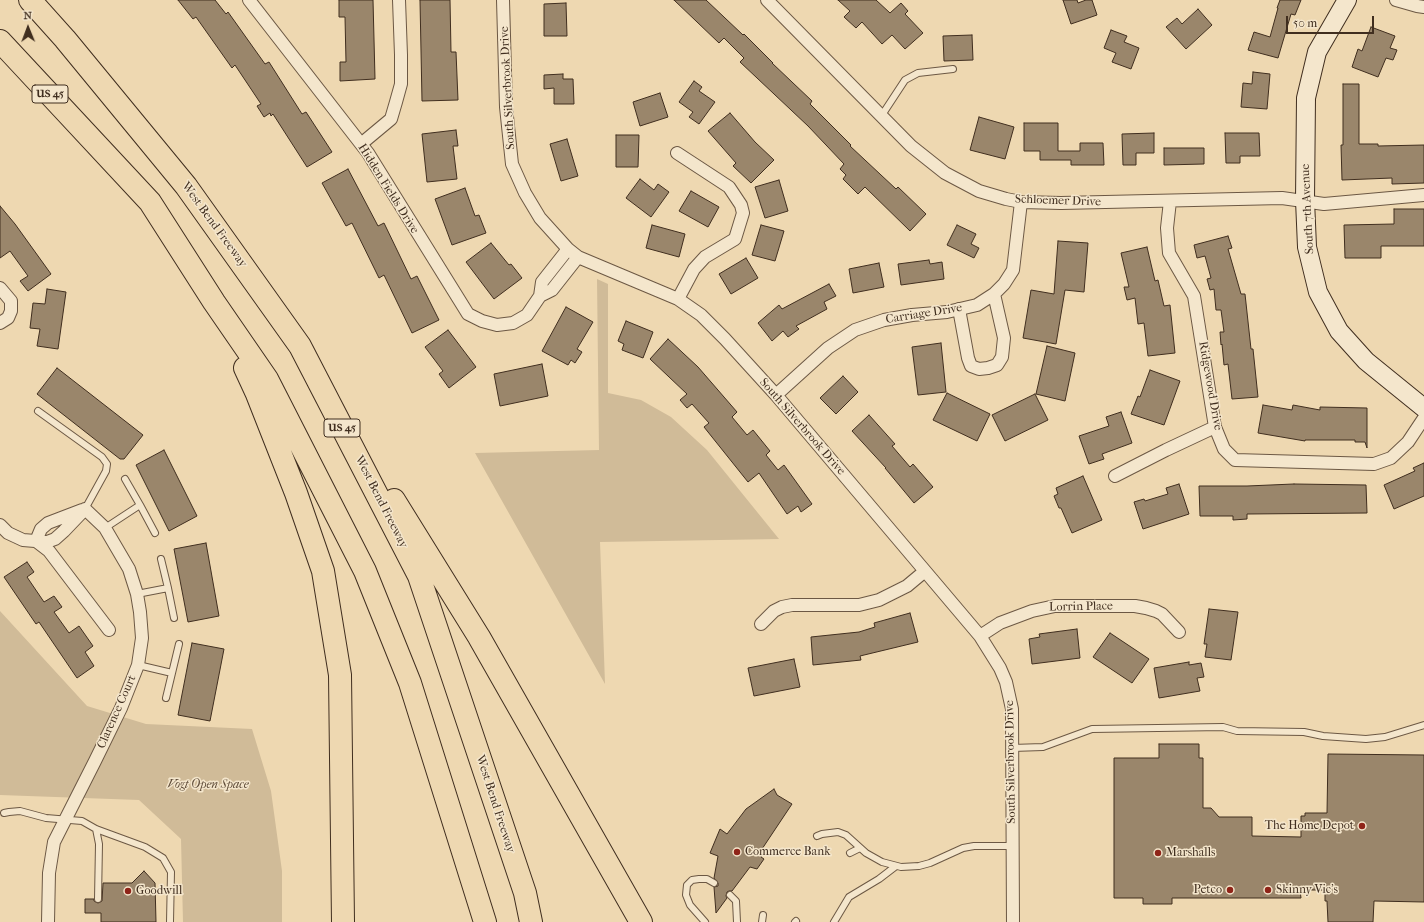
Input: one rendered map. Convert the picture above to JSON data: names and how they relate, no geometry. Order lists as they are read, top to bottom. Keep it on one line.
{"streets":{"highway":["US 45","West Bend Freeway"],"street":["South Silverbrook Drive","Hidden Fields Drive","Schloemer Drive","South 7th Avenue","Carriage Drive","Ridgewood Drive","Lorrin Place","Clarence Court"]},"crossings":[["South Silverbrook Drive","Hidden Fields Drive"],["South Silverbrook Drive","Carriage Drive"],["South Silverbrook Drive","Lorrin Place"],["Schloemer Drive","South 7th Avenue"],["Schloemer Drive","Carriage Drive"],["Schloemer Drive","Ridgewood Drive"]],"parks":["Vogt Open Space"],"places":["The Home Depot","Commerce Bank","Marshalls","Petco","Skinny Vic's","Goodwill"],"scale_bar":"50 m","north":"top"}
